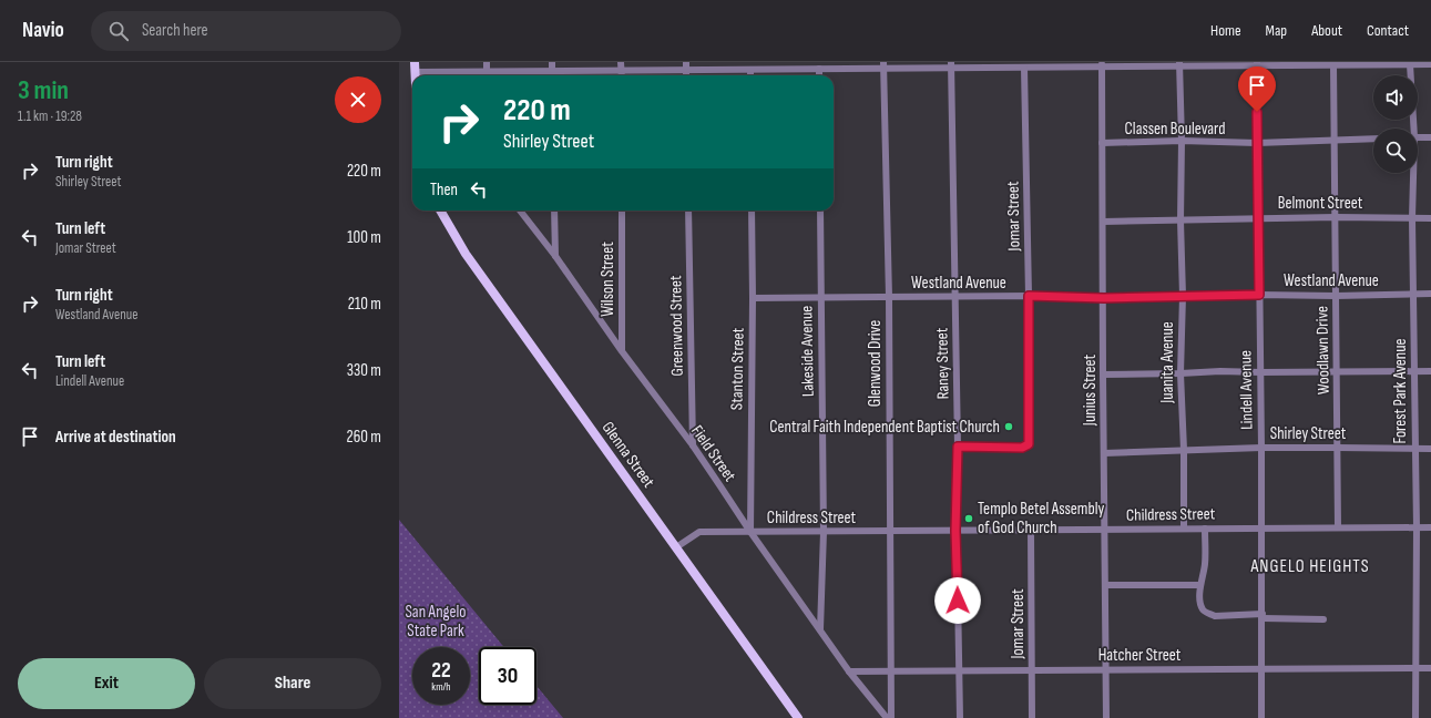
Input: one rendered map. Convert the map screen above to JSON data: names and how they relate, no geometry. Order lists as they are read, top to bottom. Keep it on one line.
{"streets":{"main road":["Glenna Street"],"street":["Classen Boulevard","Belmont Street","Jomar Street","Wilson Street","Westland Avenue","Greenwood Street","Woodlawn Drive","Lakeside Avenue","Juanita Avenue","Glenwood Drive","Raney Street","Stanton Street","Junius Street","Lindell Avenue","Forest Park Avenue","Shirley Street","Field Street","Childress Street","Hatcher Street"]},"crossings":[["Classen Boulevard","Woodlawn Drive"],["Classen Boulevard","Juanita Avenue"],["Classen Boulevard","Junius Street"],["Classen Boulevard","Lindell Avenue"],["Belmont Street","Woodlawn Drive"],["Belmont Street","Juanita Avenue"],["Belmont Street","Junius Street"],["Belmont Street","Lindell Avenue"],["Belmont Street","Forest Park Avenue"],["Jomar Street","Westland Avenue"],["Jomar Street","Raney Street"],["Jomar Street","Childress Street"],["Jomar Street","Hatcher Street"],["Wilson Street","Field Street"],["Westland Avenue","Woodlawn Drive"],["Westland Avenue","Lakeside Avenue"],["Westland Avenue","Juanita Avenue"],["Westland Avenue","Glenwood Drive"],["Westland Avenue","Raney Street"],["Westland Avenue","Stanton Street"],["Westland Avenue","Junius Street"],["Westland Avenue","Lindell Avenue"],["Westland Avenue","Forest Park Avenue"],["Greenwood Street","Field Street"],["Woodlawn Drive","Shirley Street"],["Woodlawn Drive","Childress Street"],["Lakeside Avenue","Field Street"],["Lakeside Avenue","Childress Street"],["Juanita Avenue","Shirley Street"],["Juanita Avenue","Childress Street"],["Glenwood Drive","Childress Street"],["Glenwood Drive","Hatcher Street"],["Raney Street","Childress Street"],["Raney Street","Hatcher Street"],["Stanton Street","Field Street"],["Stanton Street","Childress Street"],["Junius Street","Shirley Street"],["Junius Street","Childress Street"],["Junius Street","Hatcher Street"],["Lindell Avenue","Shirley Street"],["Lindell Avenue","Childress Street"],["Lindell Avenue","Hatcher Street"],["Forest Park Avenue","Shirley Street"],["Forest Park Avenue","Childress Street"],["Forest Park Avenue","Hatcher Street"],["Field Street","Childress Street"],["Field Street","Hatcher Street"],["Glenna Street","Childress Street"]],"districts":["ANGELO HEIGHTS"],"parks":["San Angelo State Park"],"places":["Central Faith Independent Baptist Church","Templo Betel Assembly of God Church"],"page":{"header":"Navio","search":"Search here","nav":["Home","Map","About","Contact"],"heading":["3 min","1.1 km · 19:28"],"turn":["220 m","Shirley Street"],"list":[{"name":"Turn right","note":"Shirley Street","value":"220 m"},{"name":"Turn left","note":"Jomar Street","value":"100 m"},{"name":"Turn right","note":"Westland Avenue","value":"210 m"},{"name":"Turn left","note":"Lindell Avenue","value":"330 m"},{"name":"Arrive at destination","value":"260 m"}],"then":"Then","speed":"22 km/h","limit":"30","buttons":["Exit","Share"]}}
